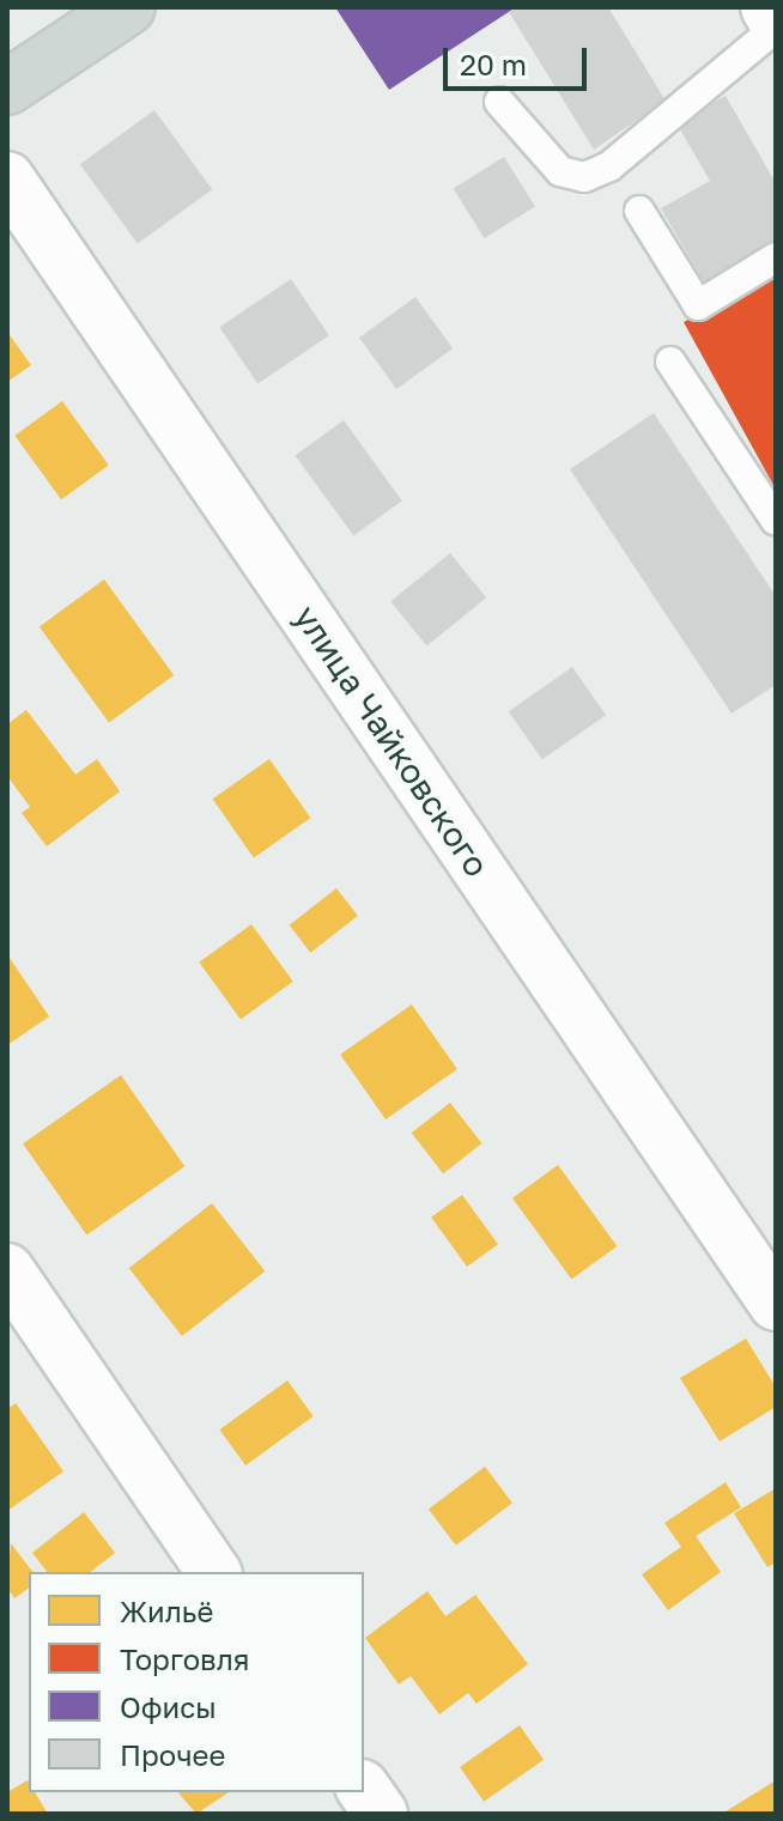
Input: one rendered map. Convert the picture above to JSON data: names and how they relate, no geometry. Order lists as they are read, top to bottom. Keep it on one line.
{"streets":{"street":["улица Чайковского"]},"legend":["Жильё","Торговля","Офисы","Прочее"],"scale_bar":"20 m"}
